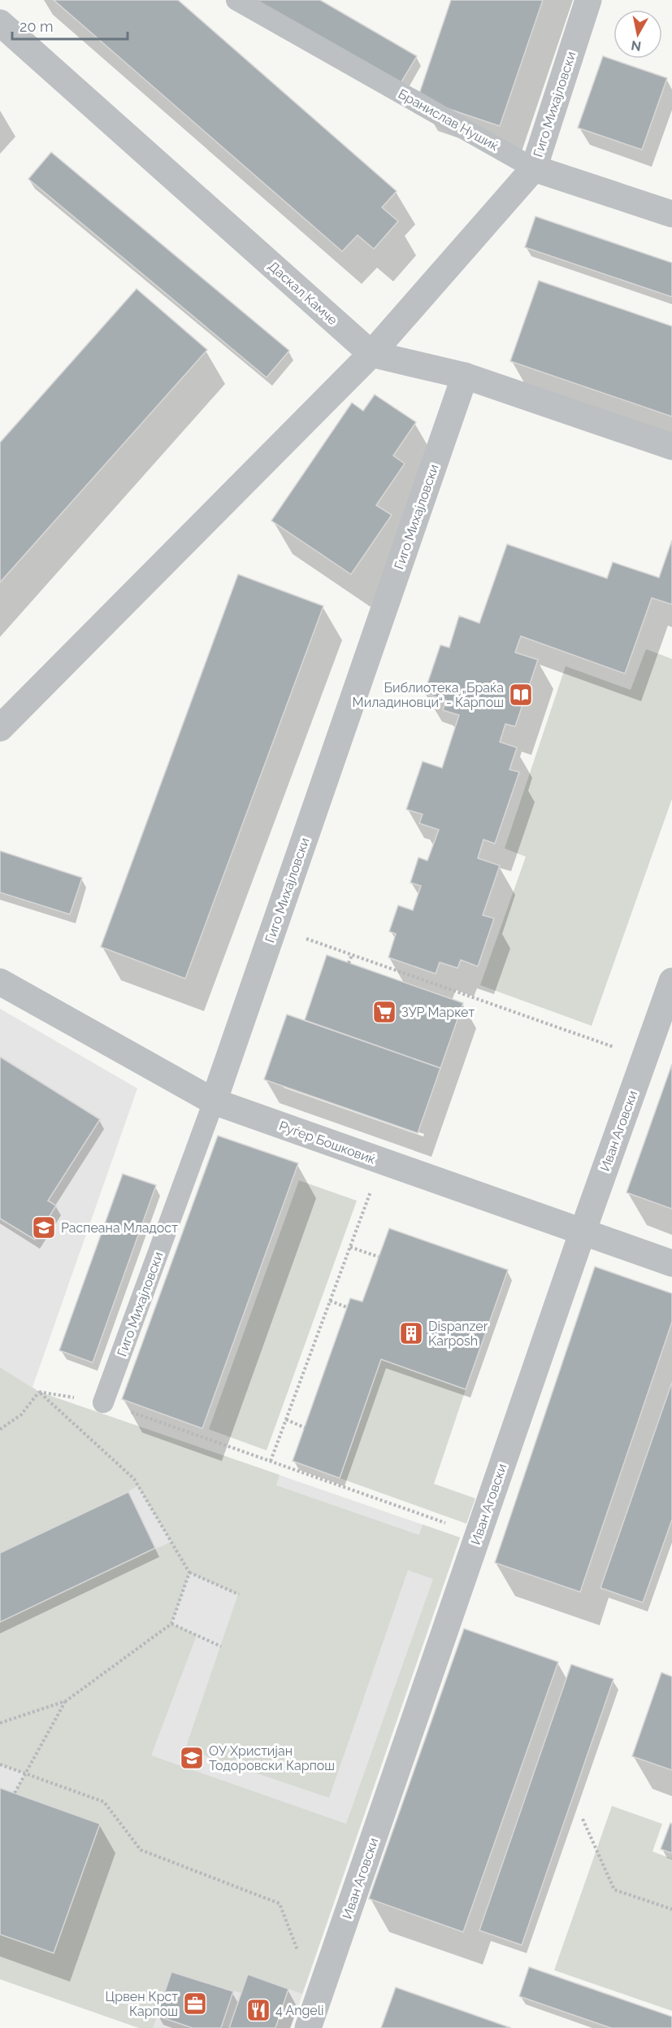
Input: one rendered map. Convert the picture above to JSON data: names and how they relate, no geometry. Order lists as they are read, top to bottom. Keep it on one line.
{"streets":{"street":["Гиго Михајловски","Бранислав Нушиќ","Даскал Камче","Иван Аговски","Руѓер Бошковиќ"]},"crossings":[["Гиго Михајловски","Бранислав Нушиќ"],["Гиго Михајловски","Даскал Камче"],["Гиго Михајловски","Руѓер Бошковиќ"],["Иван Аговски","Руѓер Бошковиќ"]],"places":{"library":["Библиотека „Браќа Миладиновци“ - Карпош"],"supermarket":["ЗУР Маркет"],"school or university":["Распеана Младост","ОУ Христијан Тодоровски Карпош"],"building":["Dispanzer Karposh"],"office":["Црвен Крст Карпош"],"restaurant":["4 Angeli"]},"scale_bar":"20 m","north":"bottom"}
